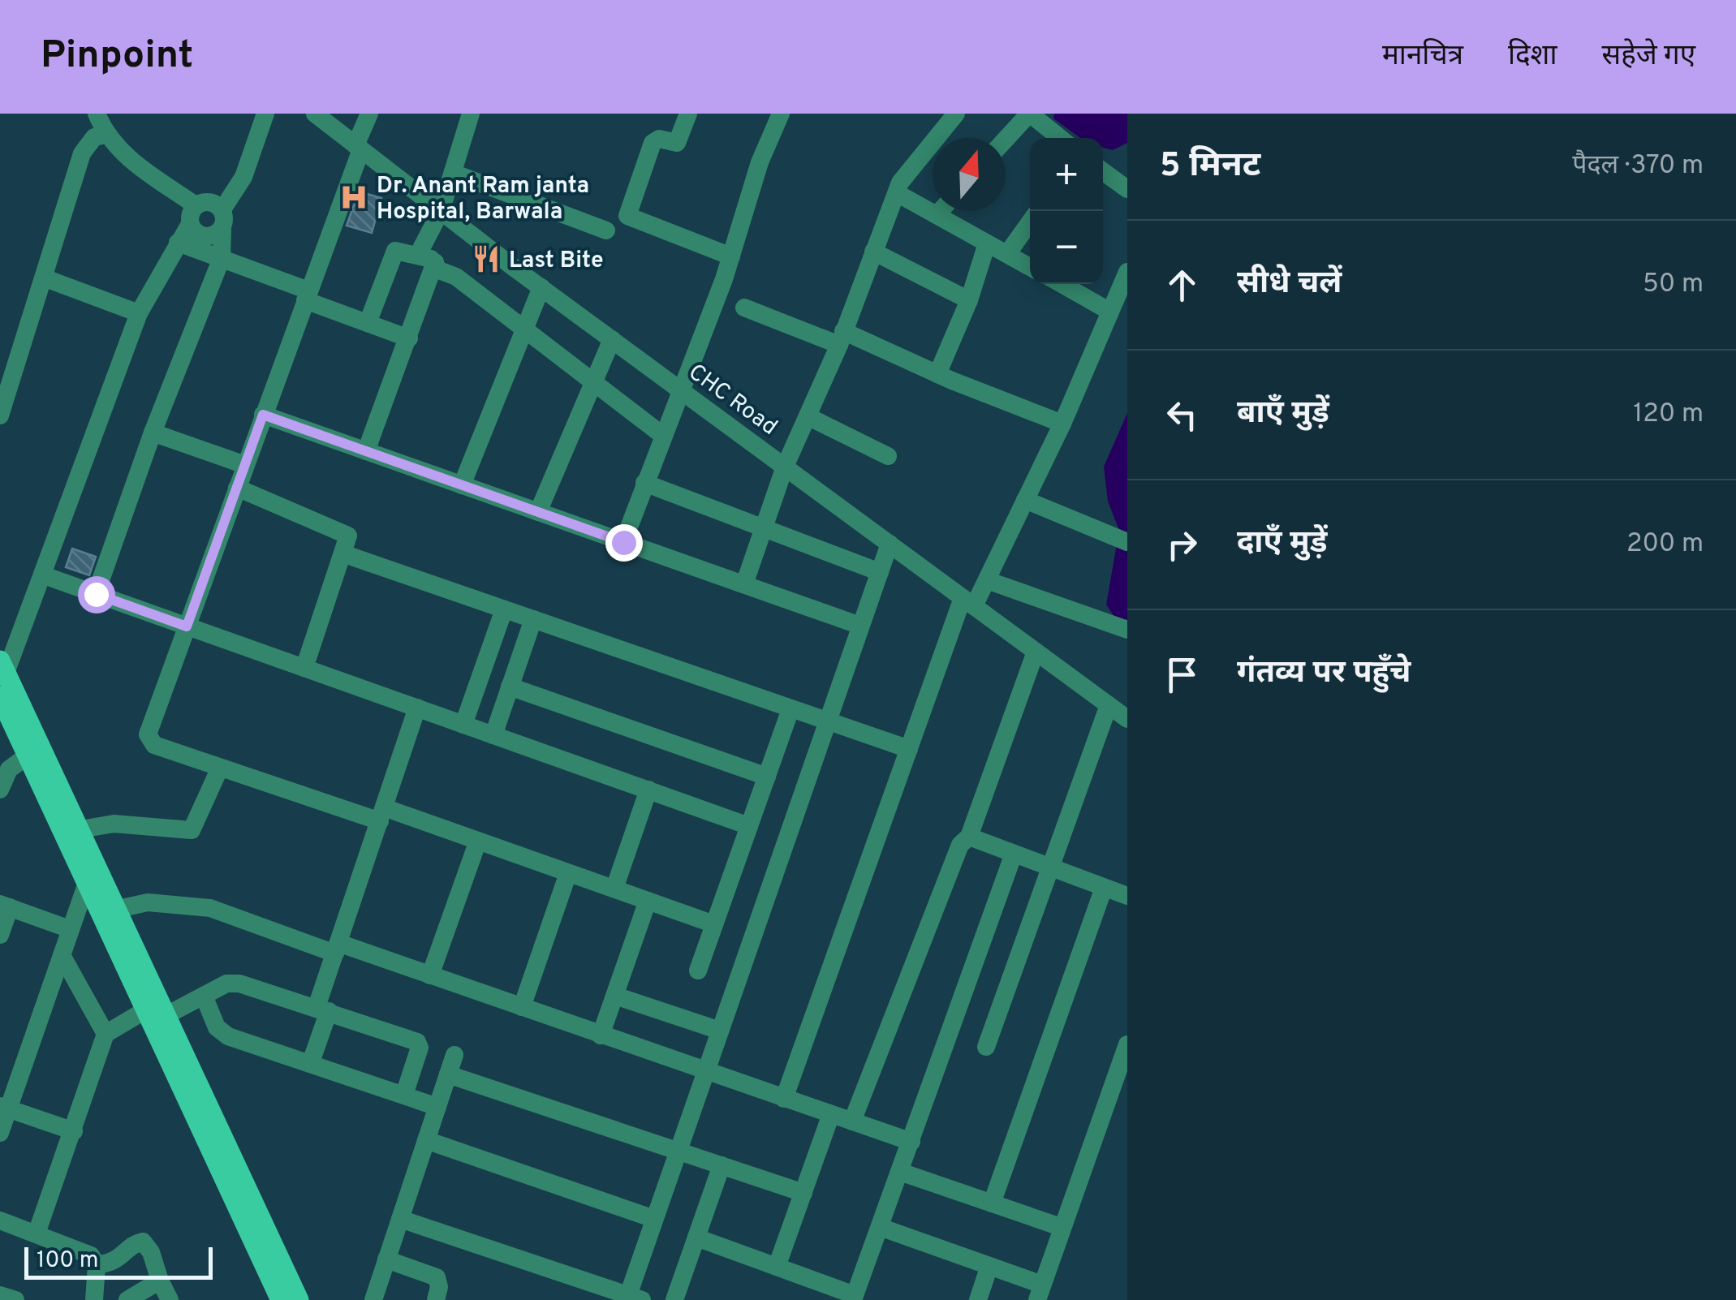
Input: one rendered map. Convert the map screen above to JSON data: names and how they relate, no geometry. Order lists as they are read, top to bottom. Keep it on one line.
{"streets":{"street":["CHC Road"]},"places":{"hospital":["Dr. Anant Ram janta Hospital, Barwala"],"restaurant":["Last Bite"]},"scale_bar":"100 m","north":"top","page":{"header":"Pinpoint","nav":["मानचित्र","दिशा","सहेजे गए"],"heading":["5 मिनट","पैदल · 370 m"],"map_buttons":["+","−"],"list":[["सीधे चलें","50 m"],["बाएँ मुड़ें","120 m"],["दाएँ मुड़ें","200 m"],"गंतव्य पर पहुँचे"],"scale":"100 m"}}
